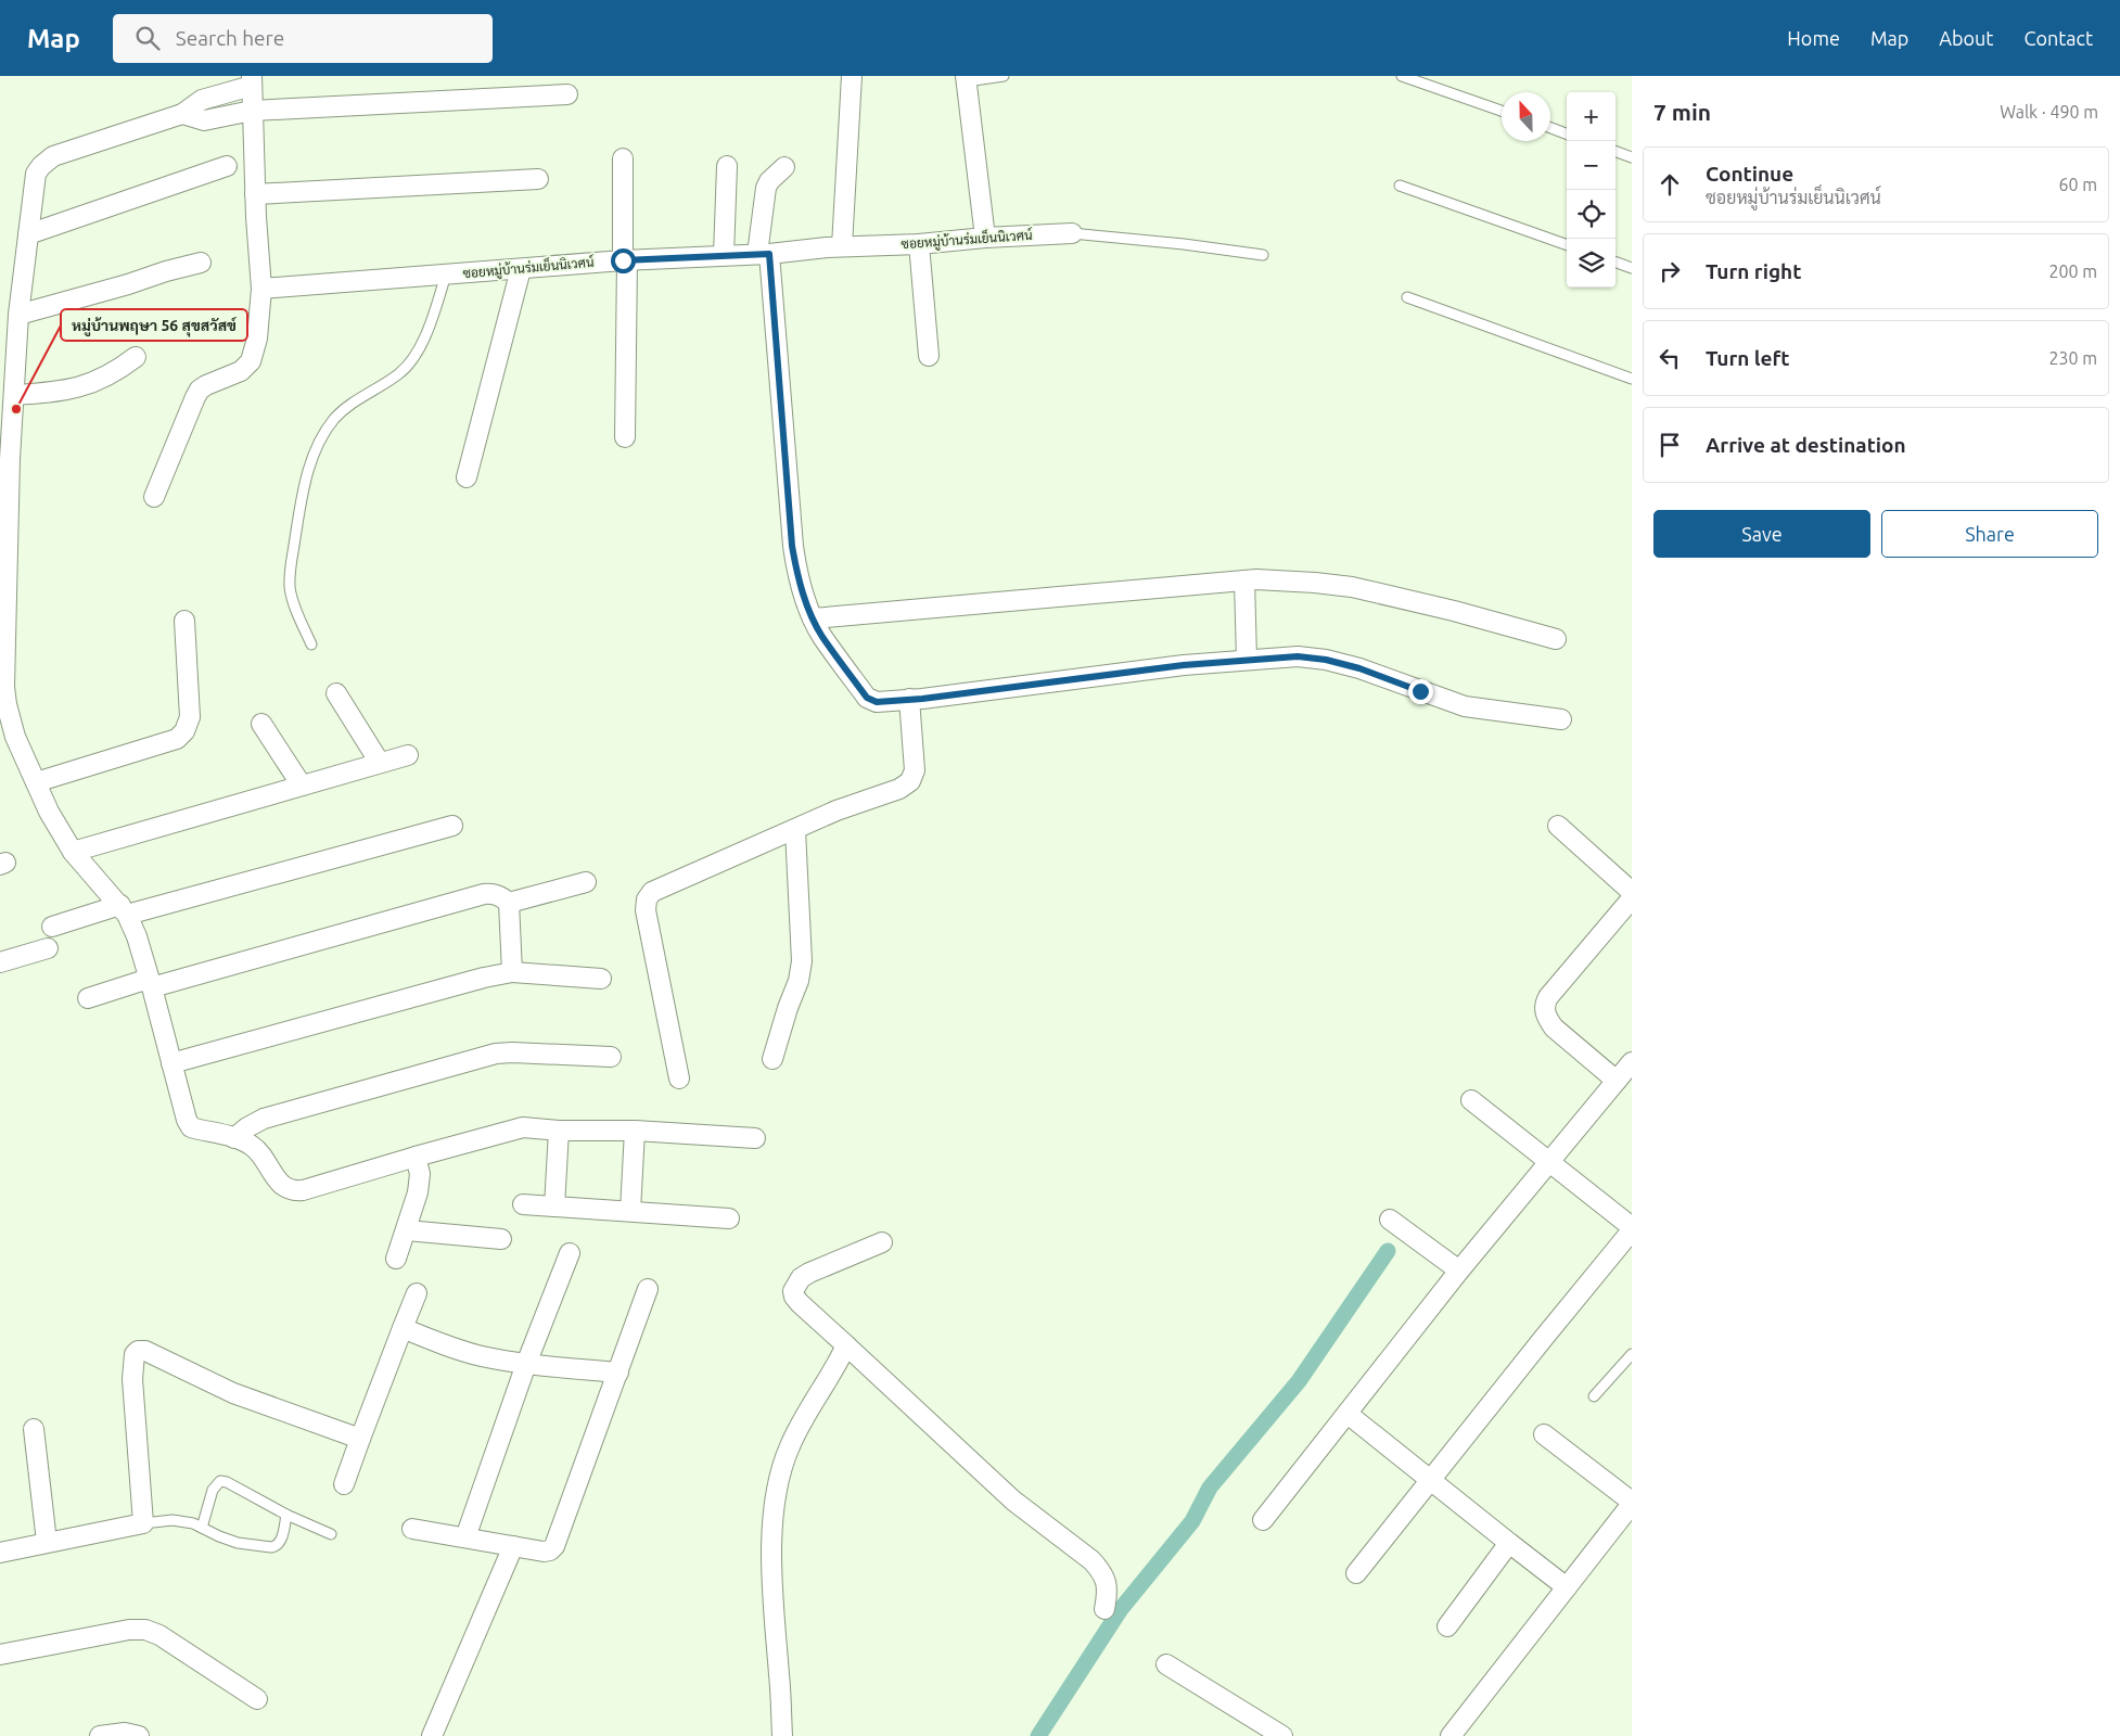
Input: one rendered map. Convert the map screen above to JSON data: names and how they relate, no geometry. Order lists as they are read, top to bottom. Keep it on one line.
{"streets":{"street":["ซอยหมู่บ้านร่มเย็นนิเวศน์"]},"places":["หมู่บ้านพฤษา 56 สุขสวัสข์"],"north":"top","page":{"header":"Map","search":"Search here","nav":["Home","Map","About","Contact"],"heading":["7 min","Walk · 490 m"],"map_buttons":["+","−"],"list":[["Continue","ซอยหมู่บ้านร่มเย็นนิเวศน์","60 m"],["Turn right","200 m"],["Turn left","230 m"],"Arrive at destination"],"buttons":["Save","Share"]}}
